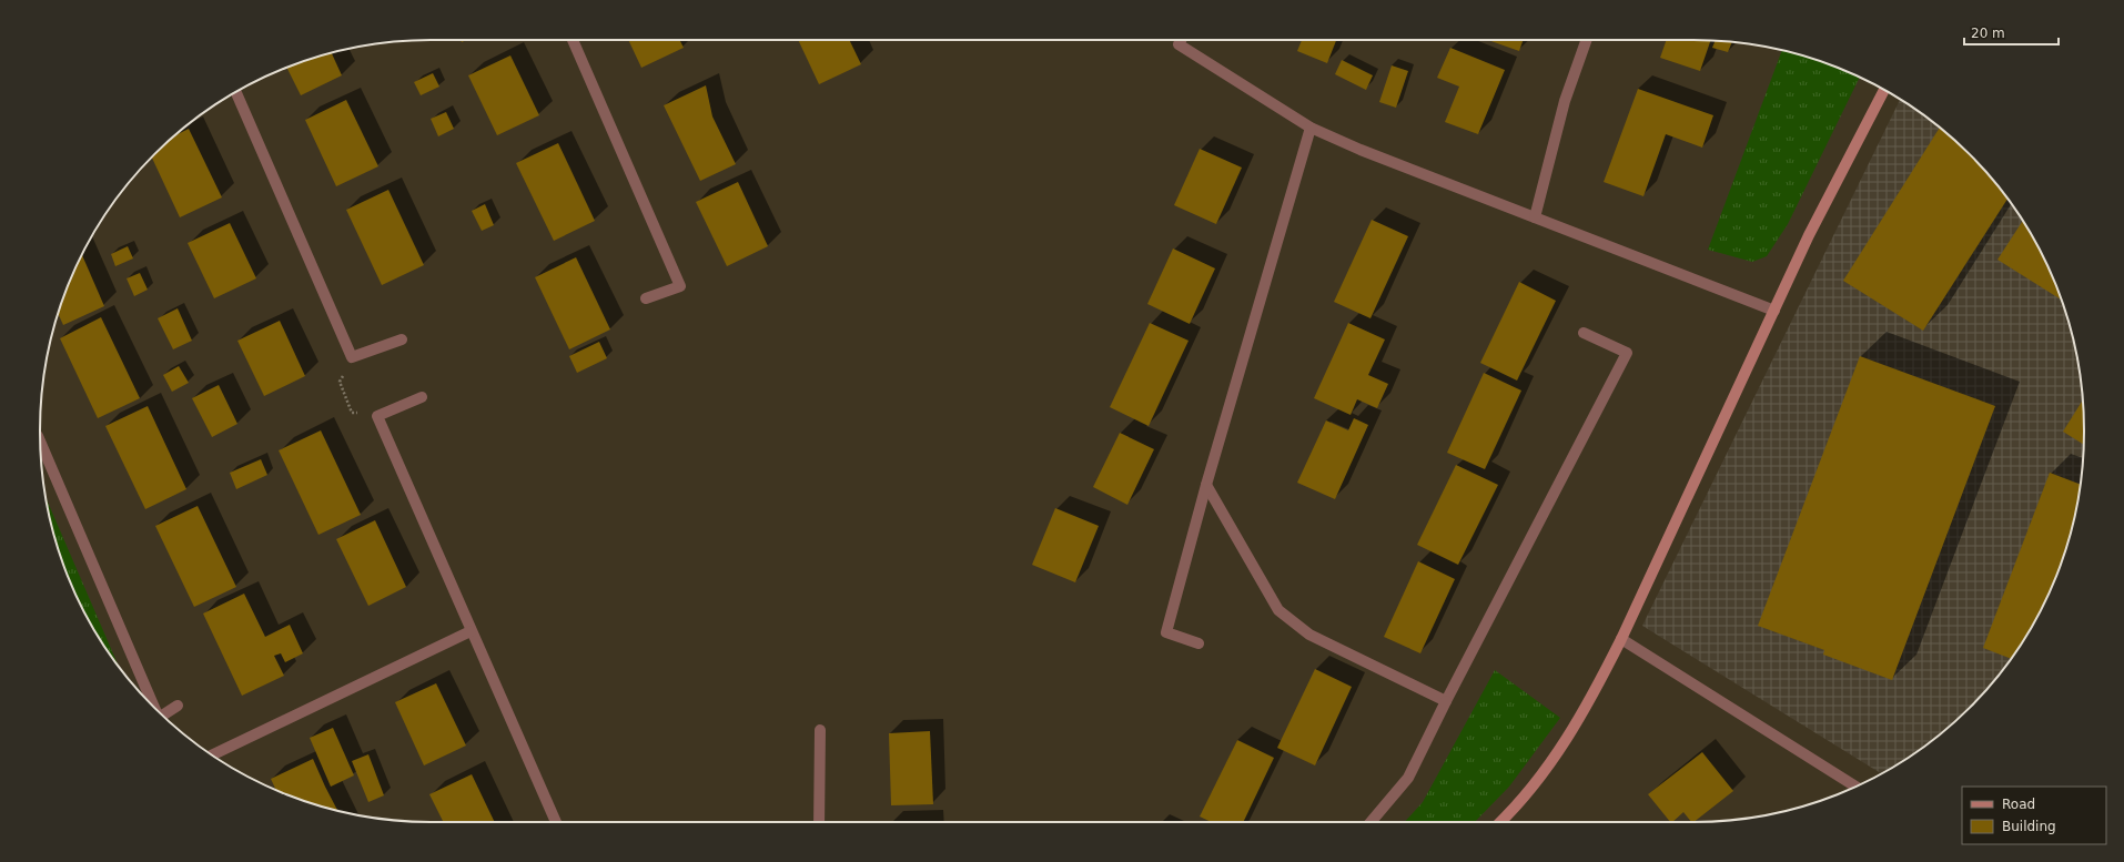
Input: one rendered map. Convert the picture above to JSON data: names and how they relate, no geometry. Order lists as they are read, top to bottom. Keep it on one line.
{"legend":["Road","Building"],"scale_bar":"20 m"}
